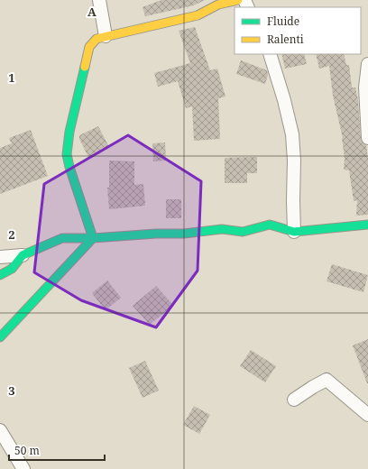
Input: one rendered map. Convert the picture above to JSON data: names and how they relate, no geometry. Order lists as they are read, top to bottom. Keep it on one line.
{"legend":["Fluide","Ralenti"],"scale_bar":"50 m","grid":{"columns":["A"],"rows":["1","2","3"]}}
